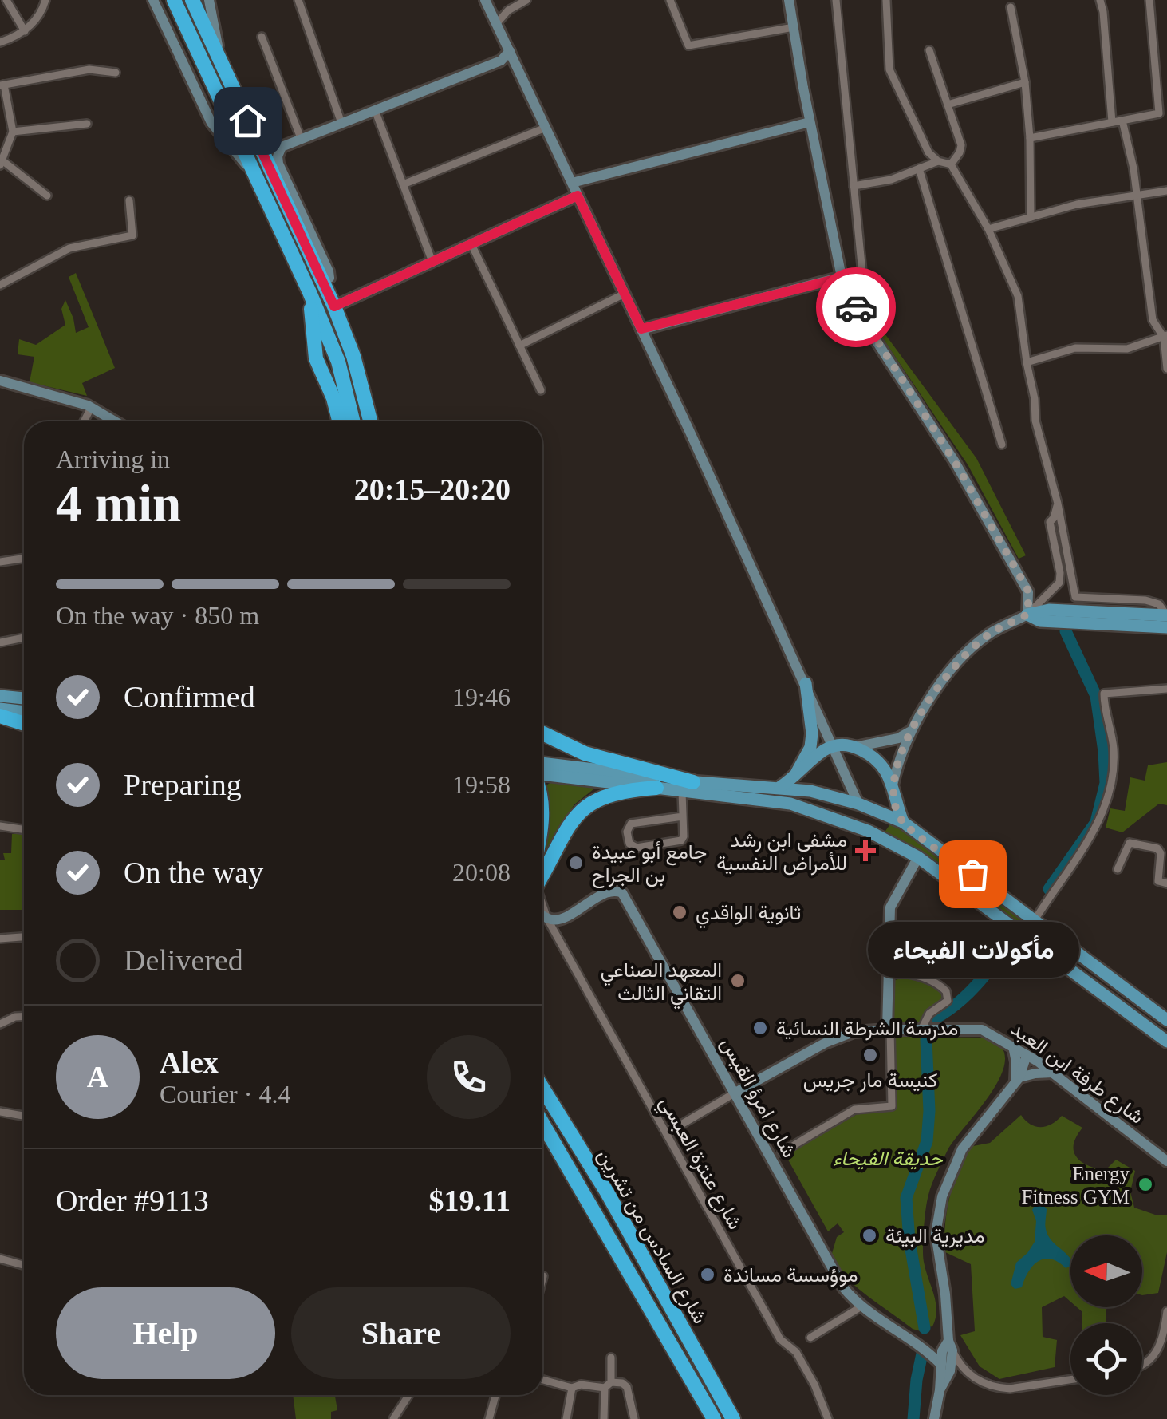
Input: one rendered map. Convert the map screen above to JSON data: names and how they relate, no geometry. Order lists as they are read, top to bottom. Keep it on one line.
{"streets":{"highway":["شارع السادس من تشرين"],"street":["شارع طرفة ابن العبد","شارع امرؤ القيس","شارع عنترة العبسي"]},"crossings":[["شارع طرفة ابن العبد","شارع امرؤ القيس"],["شارع امرؤ القيس","شارع عنترة العبسي"]],"parks":["حديقة الفيحاء"],"places":{"health":["مشفى ابن رشد للأمراض النفسية"],"other":["جامع أبو عبيدة بن الجراح","مأكولات الفيحاء","ثانوية الواقدي","المعهد الصناعي التقاني الثالث","مدرسة الشرطة النسائية","كنيسة مار جريس","Energy Fitness GYM","مديرية البيئة","موؤسسة مساندة"]},"north":"left","page":{"heading":["4 min","Arriving in","20:15–20:20"],"panel":["Alex","Courier · 4.4","Order #9113","$19.11"],"bar":"On the way · 850 m","list":[["Confirmed","19:46"],["Preparing","19:58"],["On the way","20:08"],"Delivered"],"bubble":"مأكولات الفيحاء","round":"A","buttons":["Help","Share"]}}
